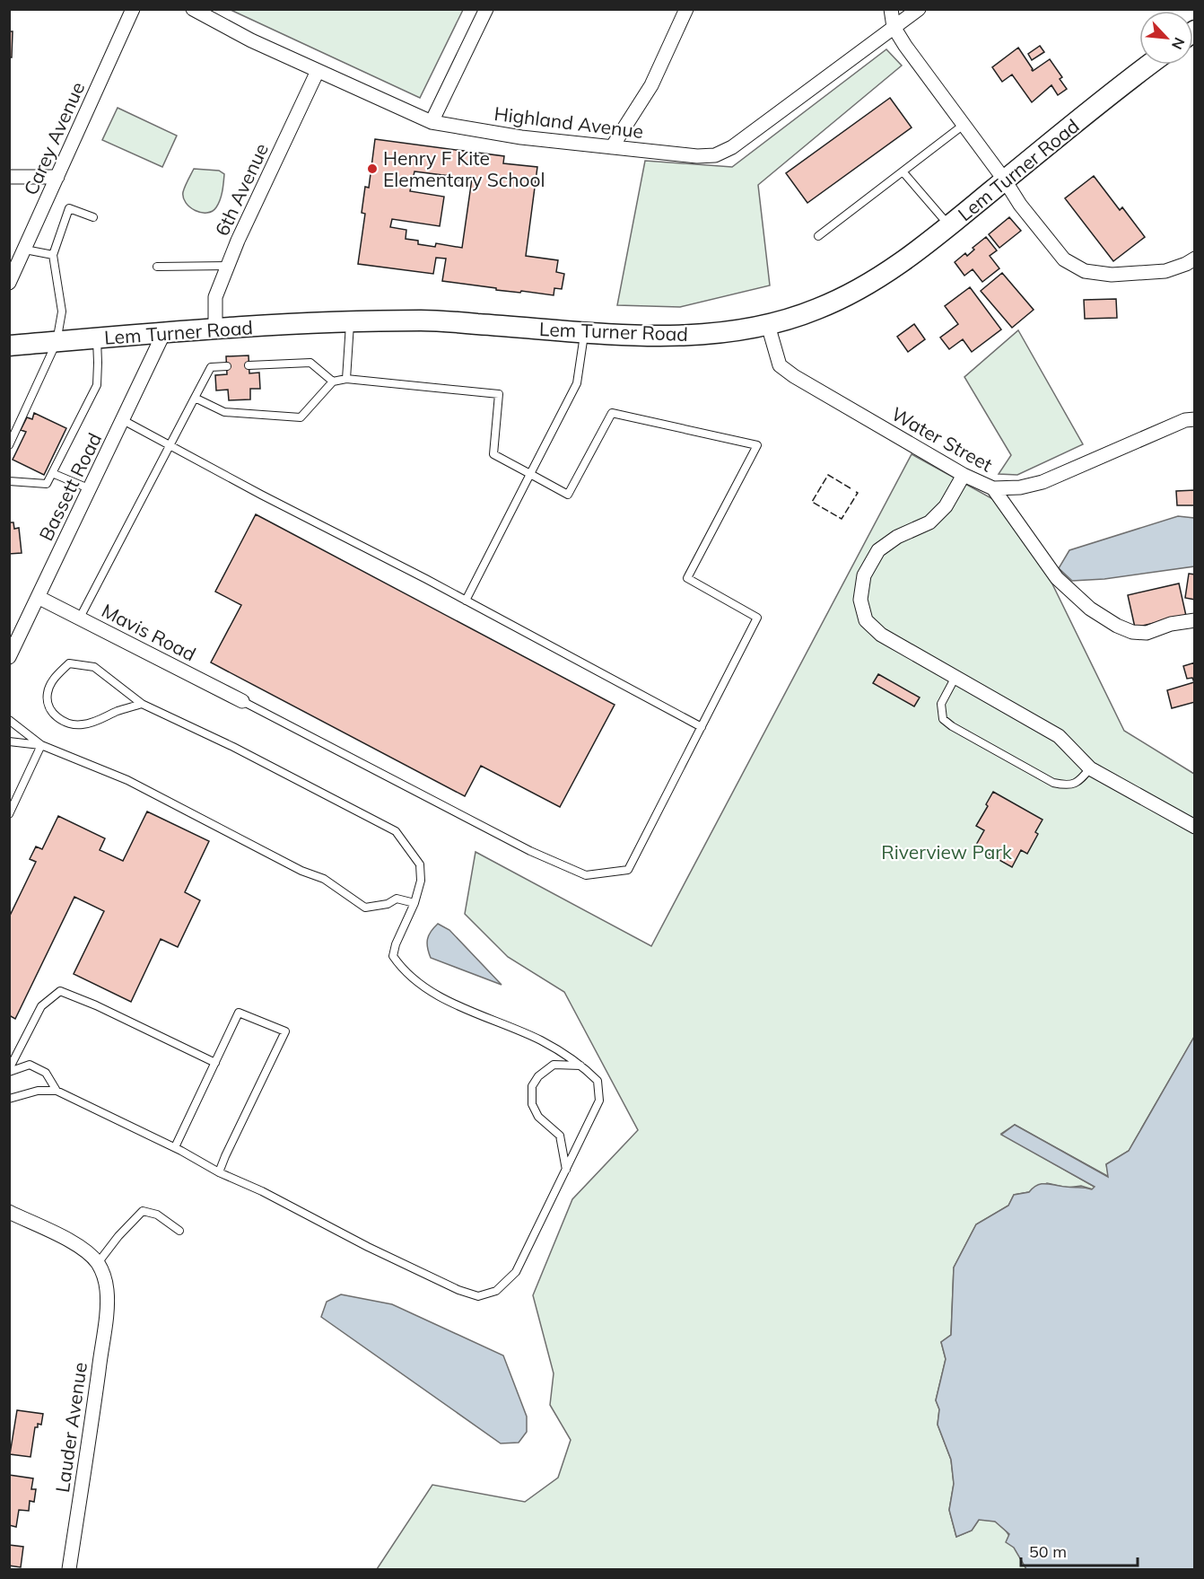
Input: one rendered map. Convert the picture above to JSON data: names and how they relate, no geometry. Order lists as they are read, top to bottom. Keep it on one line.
{"streets":{"main road":["Lem Turner Road"],"street":["Highland Avenue","Carey Avenue","6th Avenue","Water Street","Bassett Road","Mavis Road","Lauder Avenue"]},"crossings":[["Highland Avenue","6th Avenue"],["Lem Turner Road","6th Avenue"],["Lem Turner Road","Water Street"],["Lem Turner Road","Bassett Road"],["Bassett Road","Mavis Road"]],"parks":["Riverview Park"],"places":["Henry F Kite Elementary School"],"scale_bar":"50 m","north":"bottom right"}
